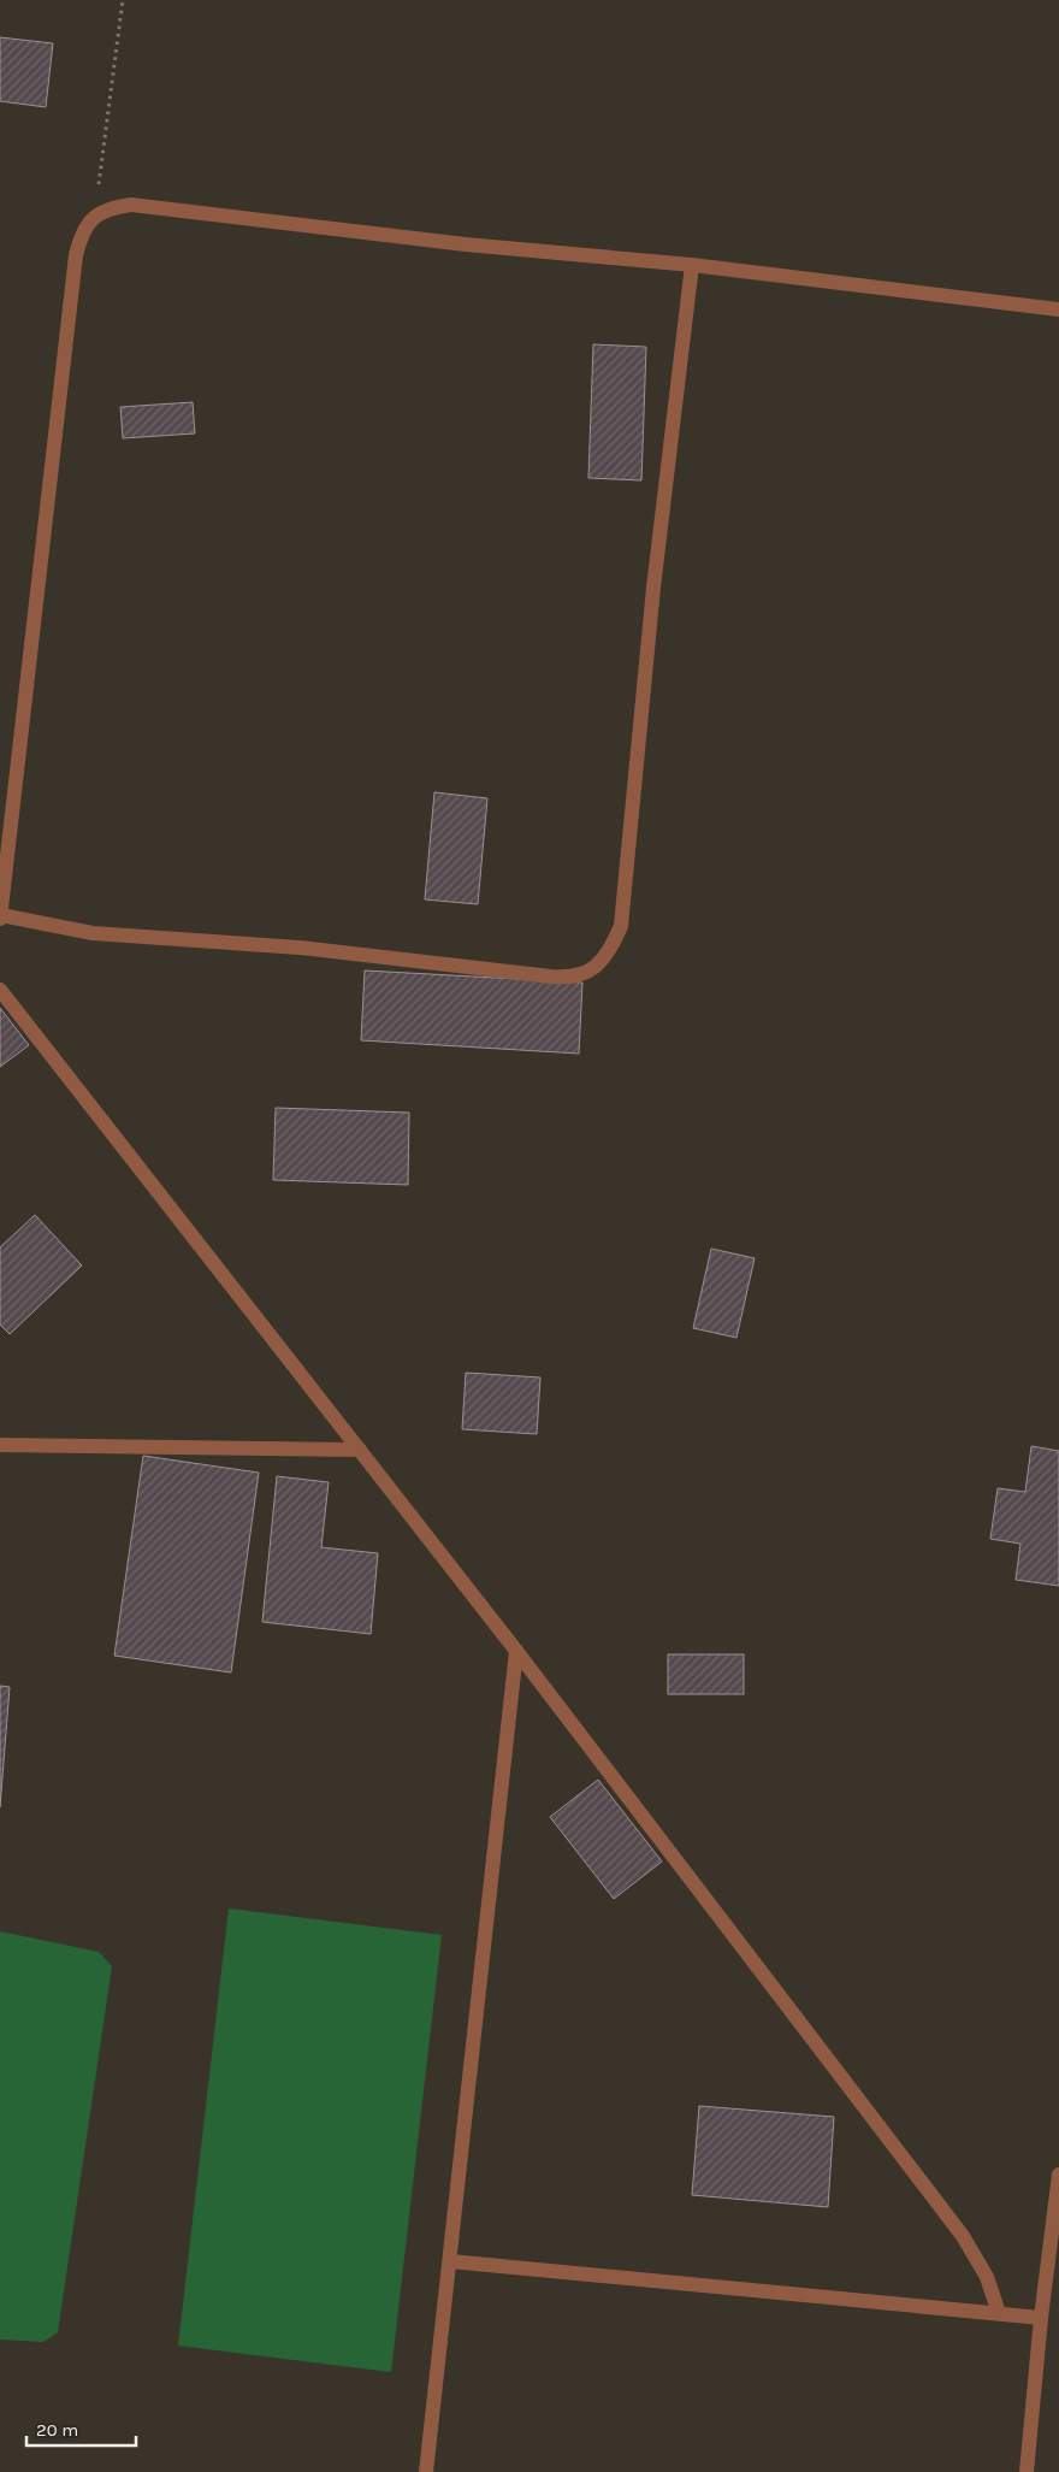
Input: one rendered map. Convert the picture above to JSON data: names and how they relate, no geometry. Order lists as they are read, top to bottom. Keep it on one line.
{"scale_bar":"20 m"}
